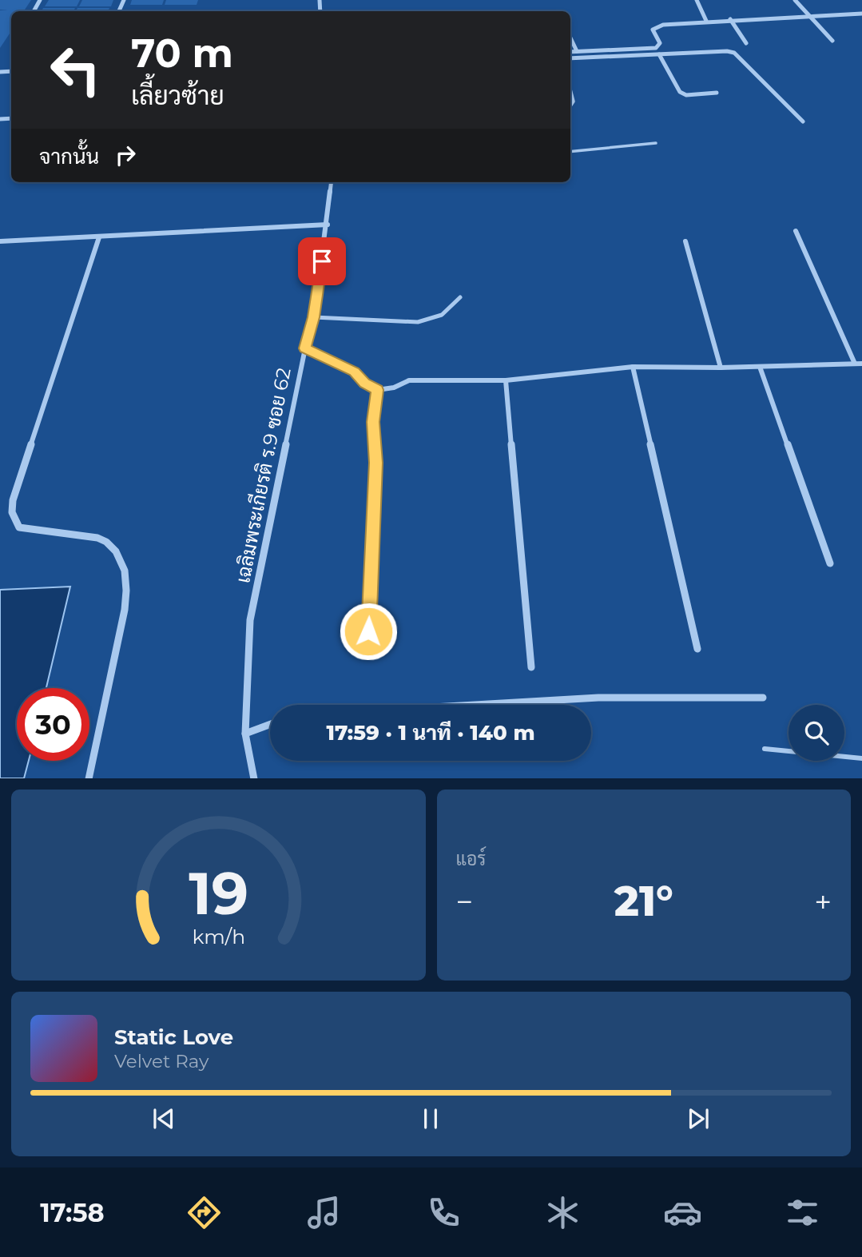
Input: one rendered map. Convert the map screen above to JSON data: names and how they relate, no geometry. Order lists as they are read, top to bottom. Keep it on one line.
{"streets":{"street":["เฉลิมพระเกียรติ ร.9 ซอย 62"]},"page":{"turn":["70 m","เลี้ยวซ้าย"],"then":"จากนั้น","limit":"30","trip":"17:59 · 1 นาที · 140 m","tile":"แอร์","heat":["−","21°","+"],"song":["Static Love","Velvet Ray"],"tabs":"17:58","gauge":["19","km/h"]}}
